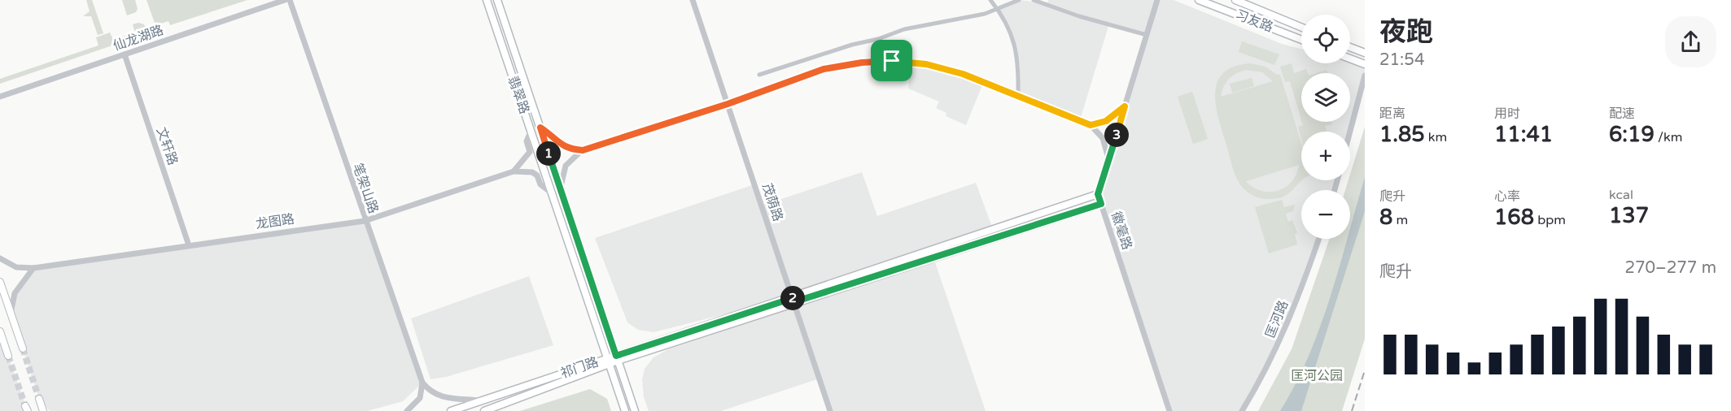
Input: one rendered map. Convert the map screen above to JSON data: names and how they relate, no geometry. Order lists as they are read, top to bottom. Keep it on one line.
{"streets":{"main road":["习友路","翡翠路","祁门路"],"street":["仙龙湖路","文轩路","笔架山路","茂荫路","龙图路","徽毫路","匡河路"]},"crossings":[["仙龙湖路","文轩路"],["翡翠路","祁门路"],["文轩路","龙图路"],["笔架山路","龙图路"],["茂荫路","祁门路"],["徽毫路","祁门路"]],"parks":["匡河公园"],"page":{"heading":["夜跑","21:54"],"map_buttons":["+","−"],"stats":[["距离","1.85 km"],["用时","11:41"],["配速","6:19 /km"],["爬升","8 m"],["心率","168 bpm"],["kcal","137"]],"pins":["3","1","2"],"chart":["爬升","270–277 m"]}}
